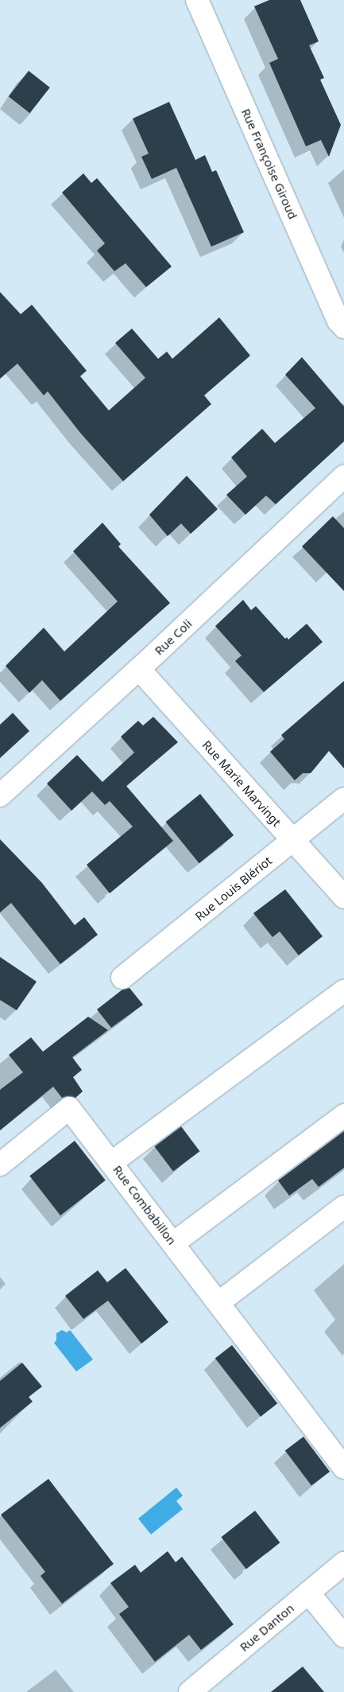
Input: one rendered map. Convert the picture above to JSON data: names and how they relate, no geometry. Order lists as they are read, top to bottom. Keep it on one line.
{"streets":{"street":["Rue Françoise Giroud","Rue Coli","Rue Marie Marvingt","Rue Louis Blériot","Rue Combabillon","Rue Danton"]},"crossings":[["Rue Coli","Rue Marie Marvingt"],["Rue Marie Marvingt","Rue Louis Blériot"]]}
